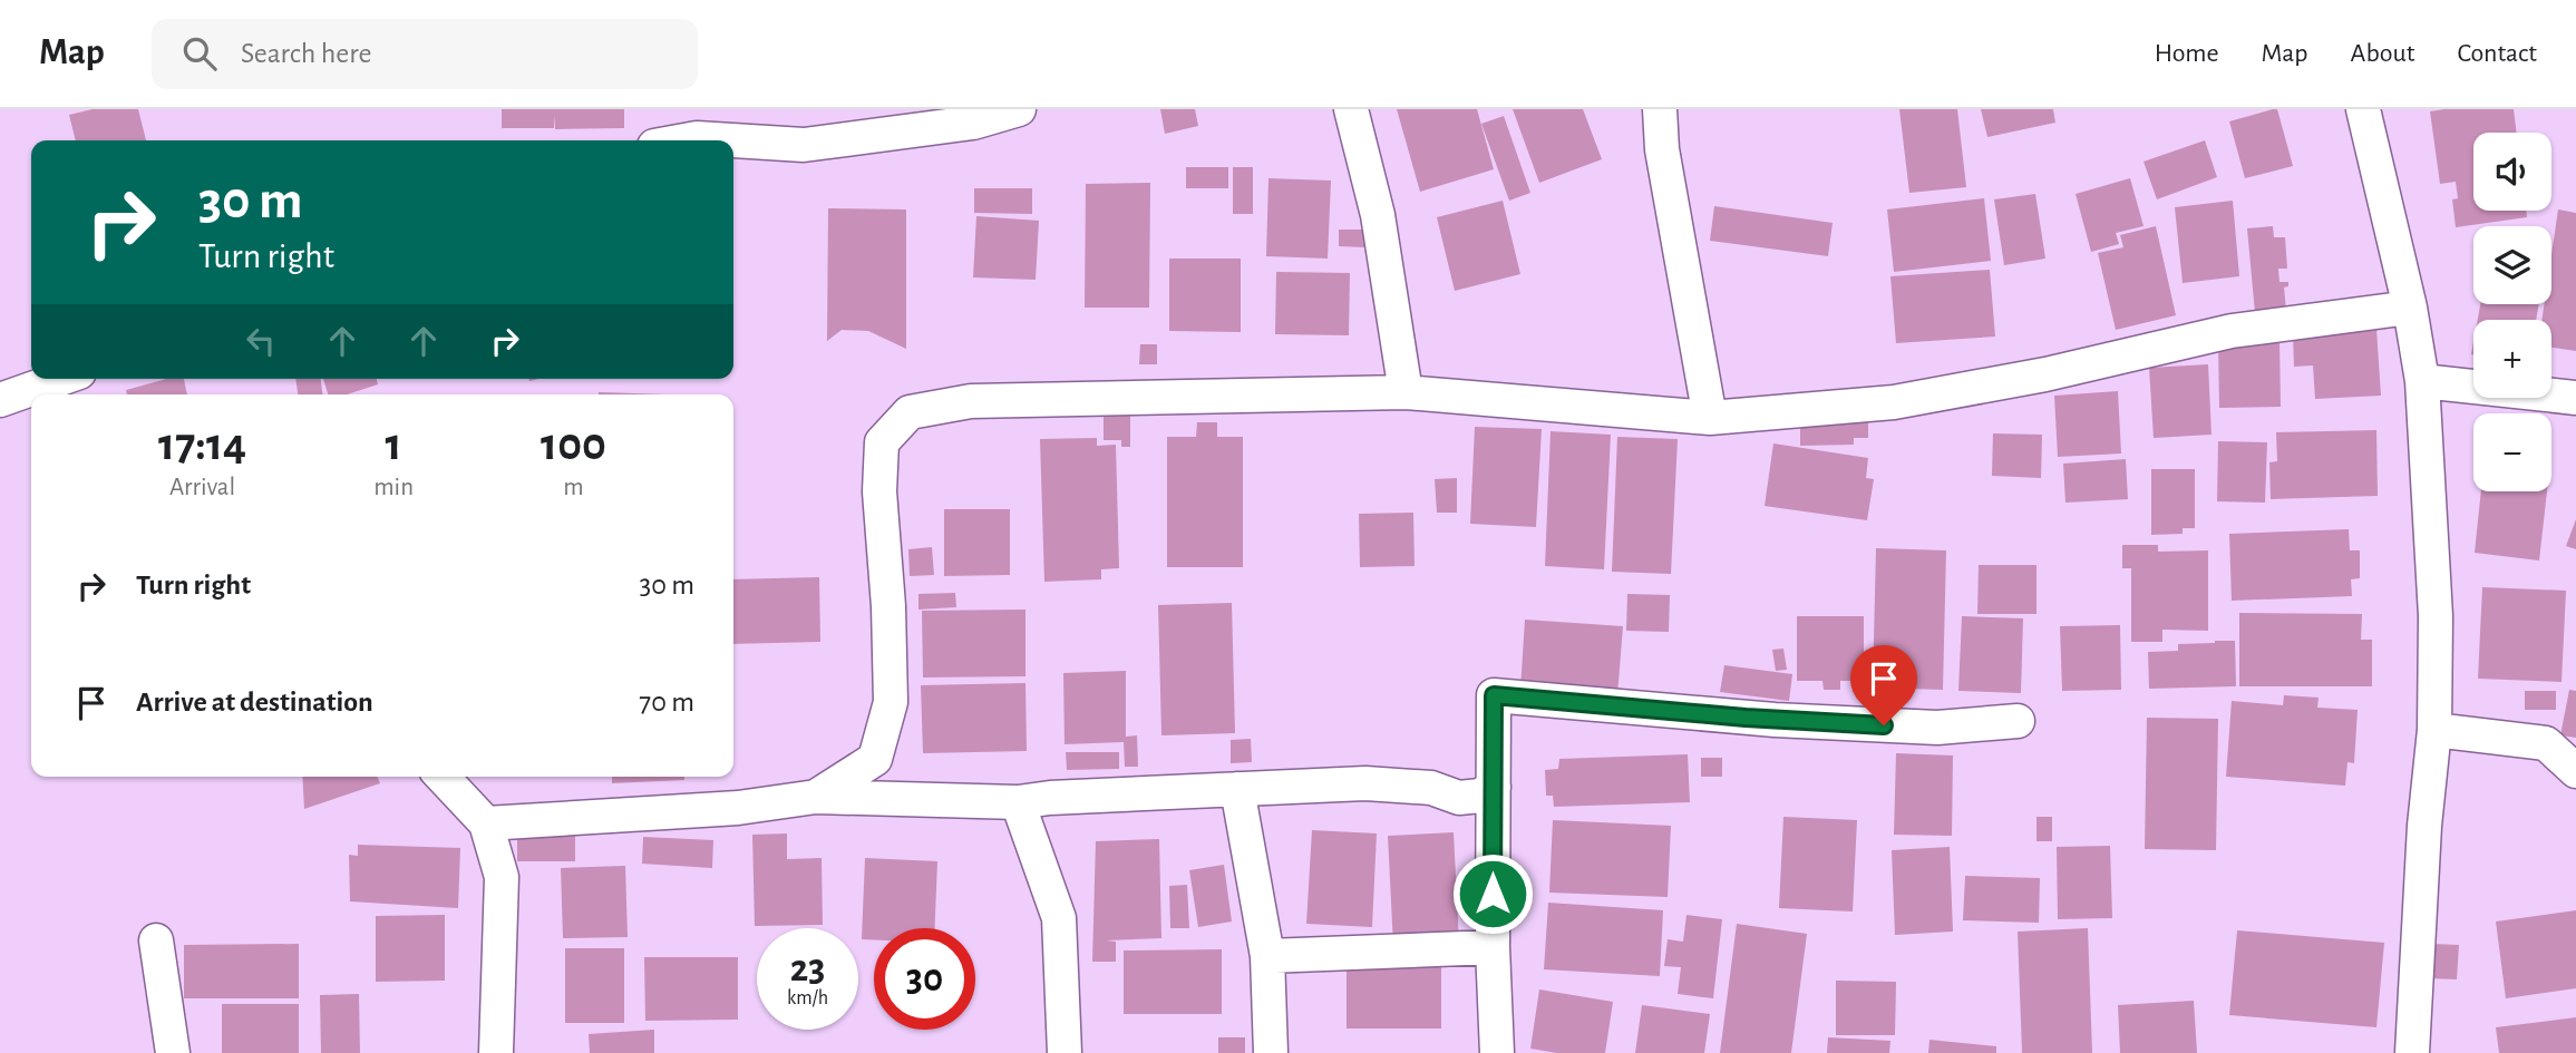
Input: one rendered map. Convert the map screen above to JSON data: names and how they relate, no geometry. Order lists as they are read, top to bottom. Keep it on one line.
{"page":{"header":"Map","search":"Search here","nav":["Home","Map","About","Contact"],"map_buttons":["+","−"],"turn":["30 m","Turn right"],"eta":["17:14","Arrival","1","min","100","m"],"list":[{"name":"Turn right","value":"30 m"},{"name":"Arrive at destination","value":"70 m"}],"speed":"23 km/h","limit":"30"}}
